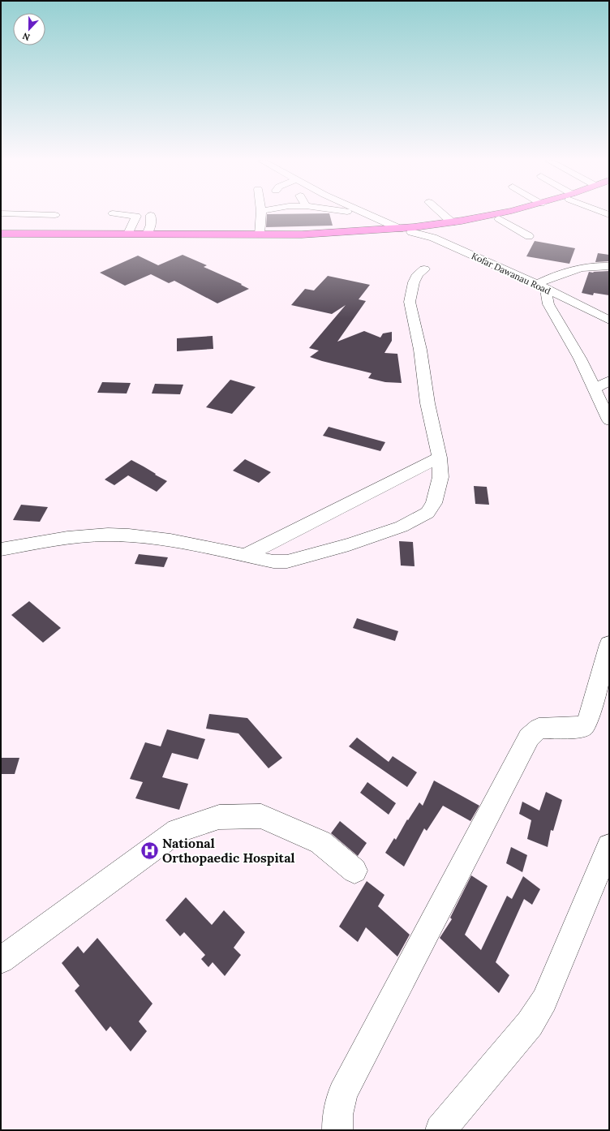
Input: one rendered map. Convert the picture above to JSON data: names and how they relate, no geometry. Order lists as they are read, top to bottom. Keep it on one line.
{"streets":{"street":["Kofar Dawanau Road"]},"places":{"hospital":["National Orthopaedic Hospital"]},"north":"bottom"}
